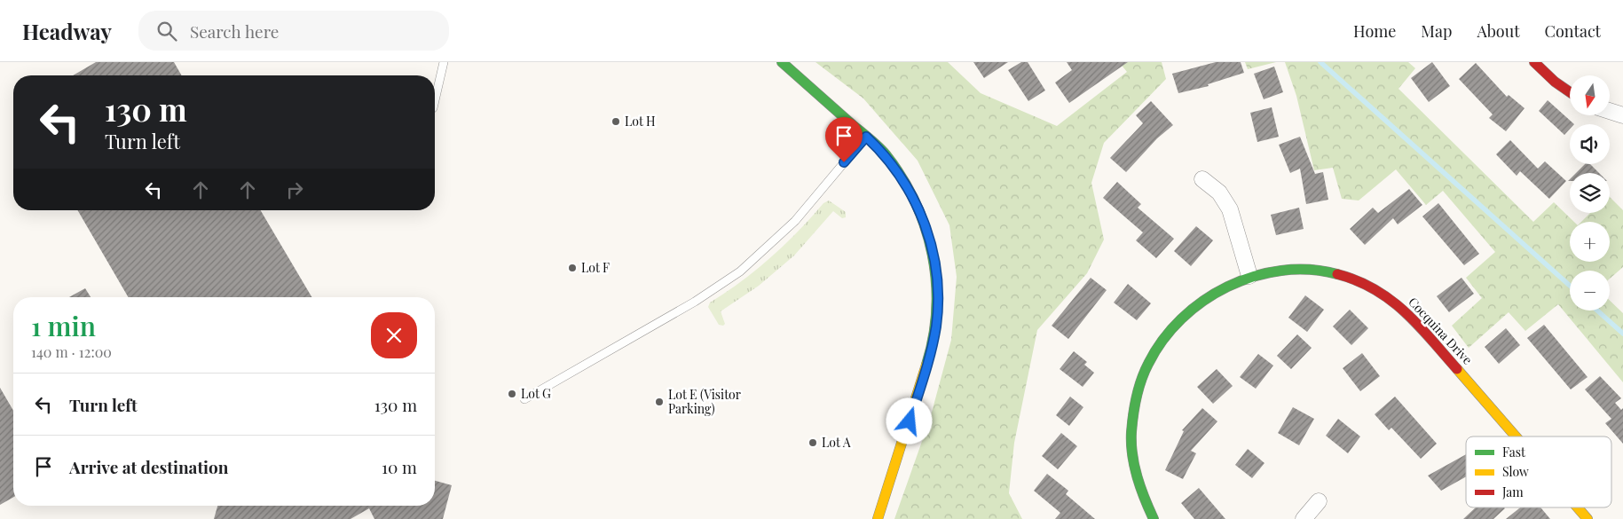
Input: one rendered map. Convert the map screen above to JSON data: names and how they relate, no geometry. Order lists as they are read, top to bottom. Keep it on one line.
{"streets":{"street":["Cocquina Drive"]},"places":["Lot H","Lot F","Lot G","Lot E (Visitor Parking)","Lot A"],"legend":["Fast","Slow","Jam"],"north":"bottom","page":{"header":"Headway","search":"Search here","nav":["Home","Map","About","Contact"],"map_buttons":["+","−"],"turn":["130 m","Turn left"],"heading":["1 min","140 m · 12:00"],"list":[{"name":"Turn left","value":"130 m"},{"name":"Arrive at destination","value":"10 m"}]}}
